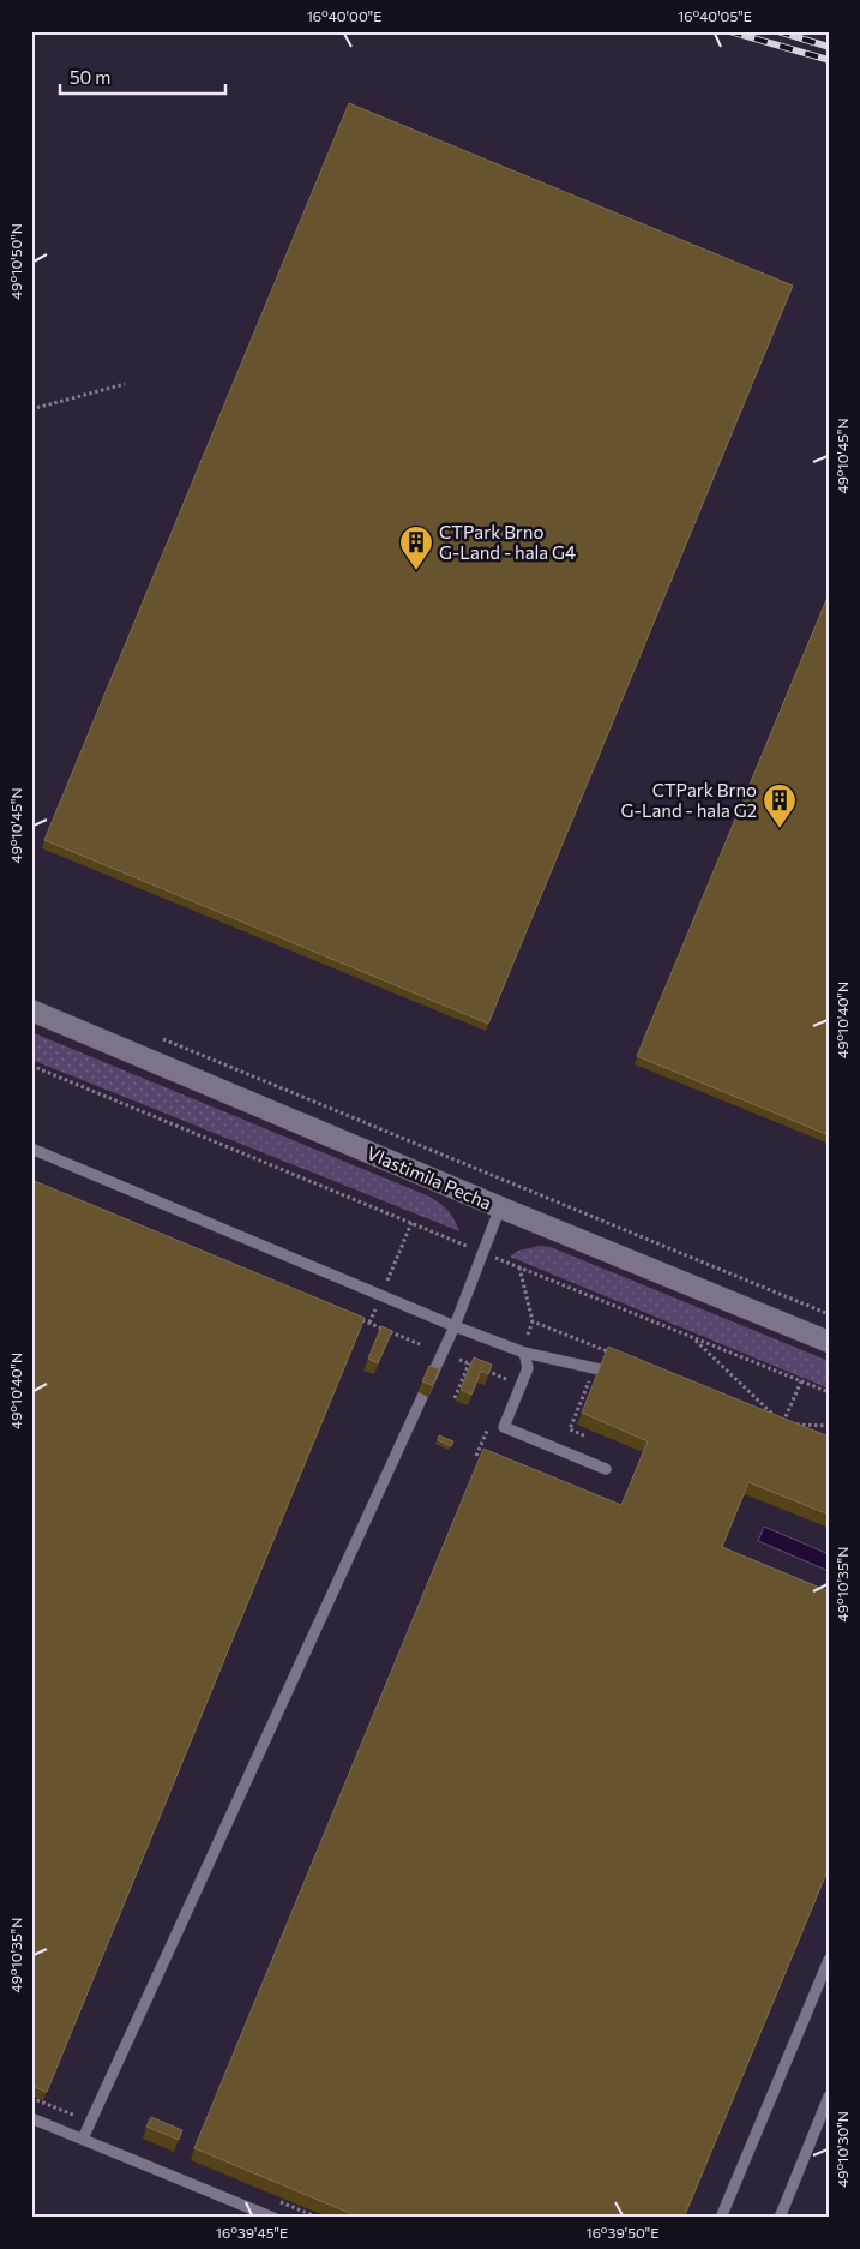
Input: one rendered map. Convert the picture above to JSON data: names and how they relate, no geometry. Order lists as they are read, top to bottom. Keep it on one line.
{"streets":{"street":["Vlastimila Pecha"]},"places":{"building":["CTPark Brno G-Land - hala G4","CTPark Brno G-Land - hala G2"]},"scale_bar":"50 m","coordinates":["16°40'00\"E","16°40'05\"E","49°10'50\"N","49°10'45\"N","49°10'40\"N","49°10'35\"N","49°10'30\"N","16°39'45\"E","16°39'50\"E"]}
